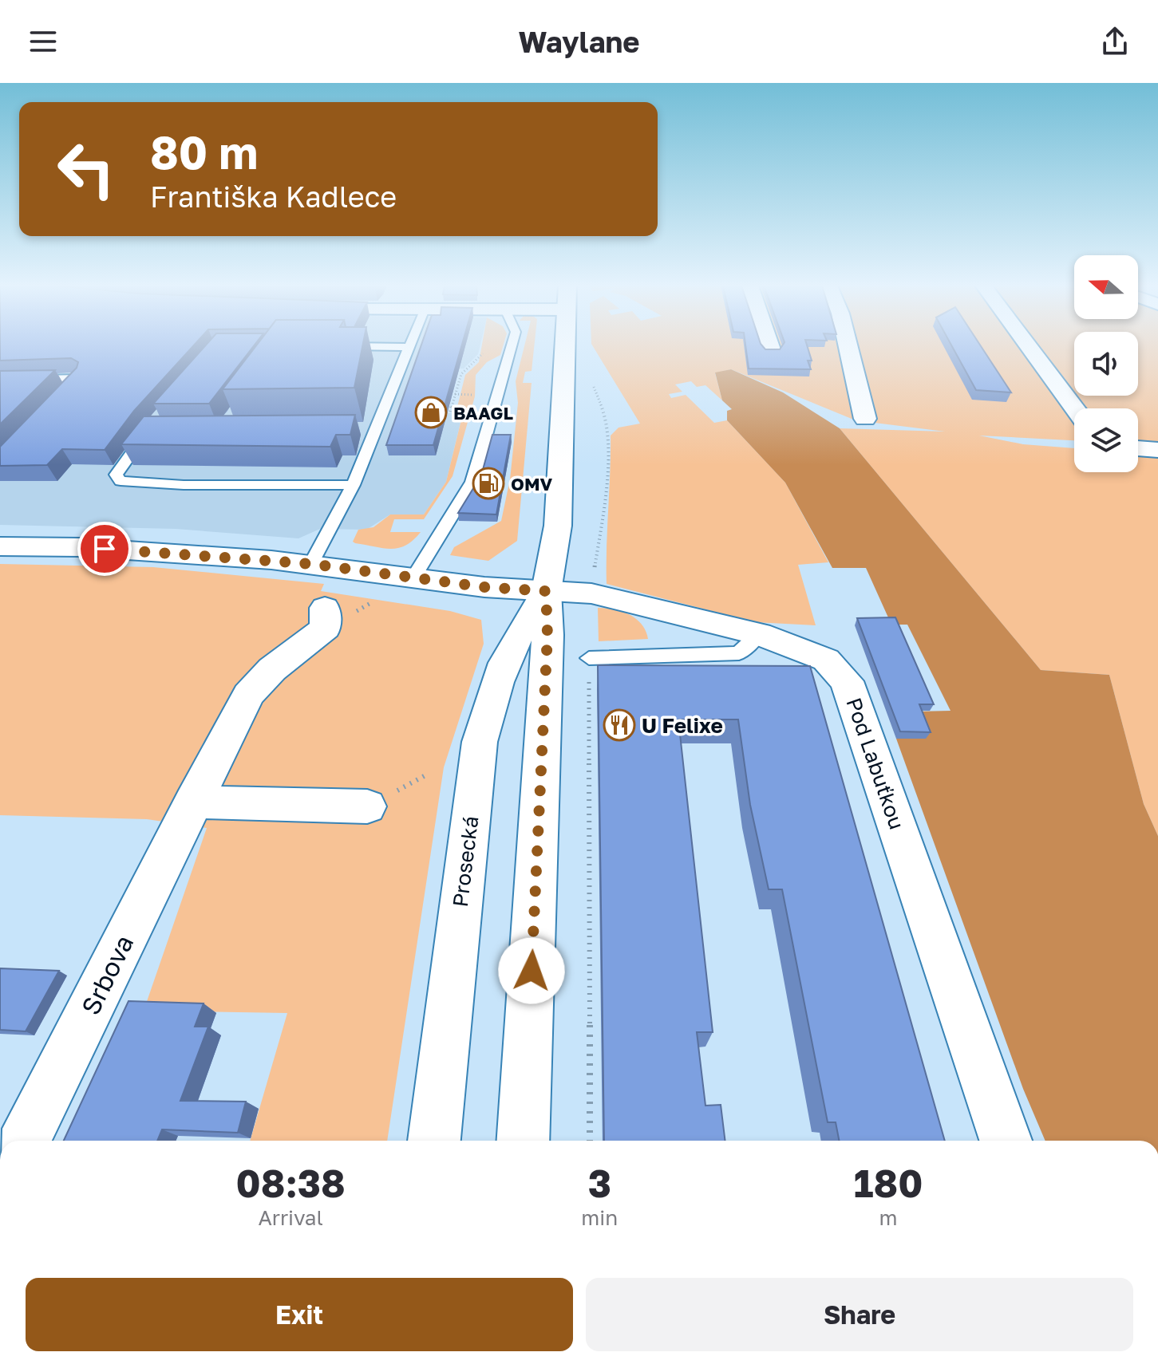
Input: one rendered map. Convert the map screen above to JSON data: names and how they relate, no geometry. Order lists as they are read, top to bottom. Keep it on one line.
{"streets":{"street":["Pod Labuťkou","Prosecká","Srbova"]},"crossings":[["Pod Labuťkou","Prosecká"]],"places":{"shop":["BAAGL"],"fuel station":["OMV"],"restaurant":["U Felixe"]},"north":"left","page":{"header":"Waylane","turn":["80 m","Františka Kadlece"],"eta":["08:38","Arrival","3","min","180","m"],"buttons":["Exit","Share"]}}
